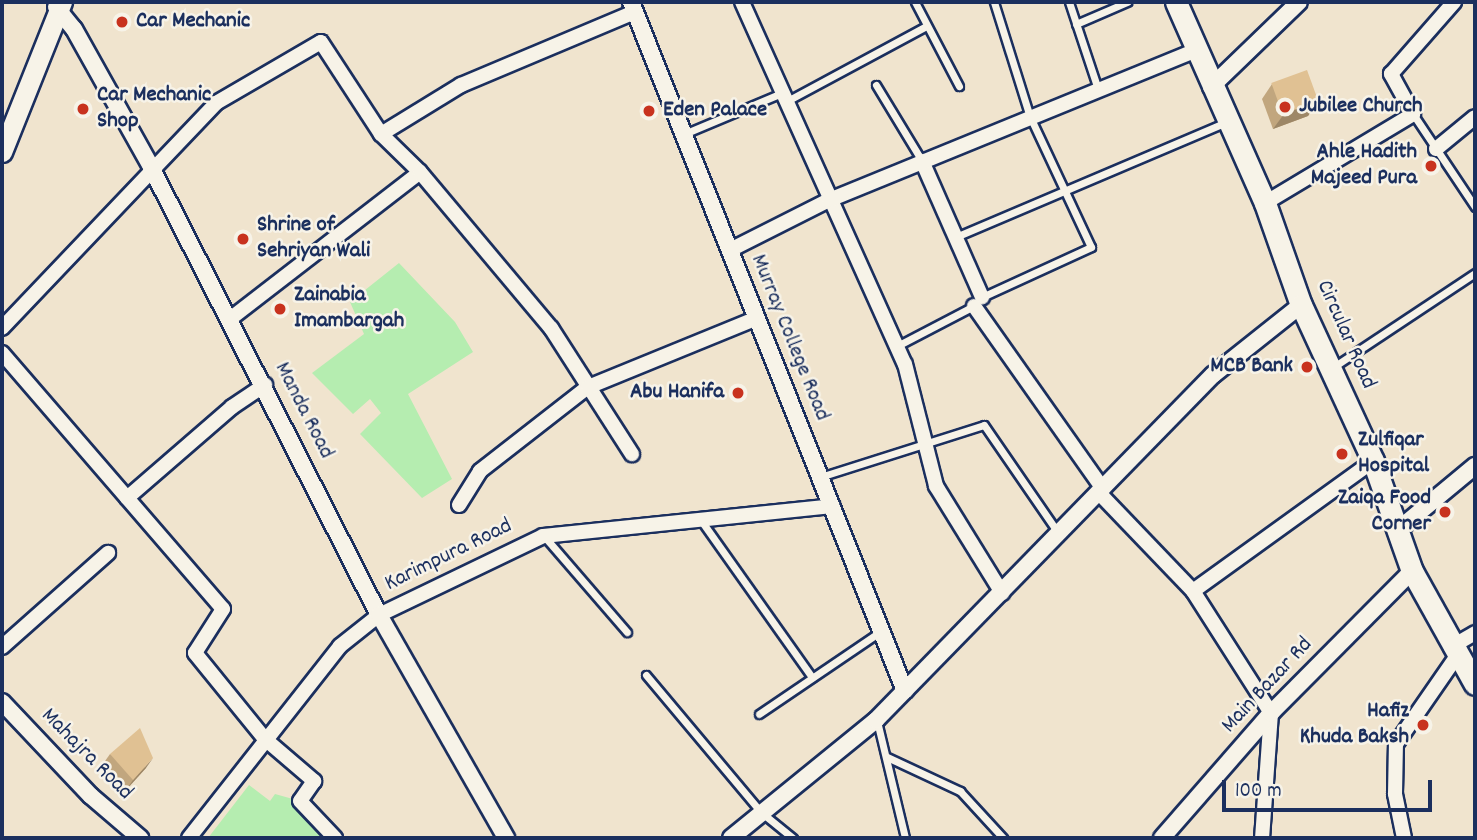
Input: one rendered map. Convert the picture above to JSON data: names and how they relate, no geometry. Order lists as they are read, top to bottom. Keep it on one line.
{"streets":{"main road":["Circular Road"],"street":["Murray College Road","Manda Road","Karimpura Road","Main Bazar Rd","Mahajra Road"]},"crossings":[["Circular Road","Main Bazar Rd"],["Murray College Road","Karimpura Road"],["Manda Road","Karimpura Road"]],"places":["Car Mechanic","Jubilee Church","Car Mechanic Shop","Eden Palace","Ahle Hadith Majeed Pura","Shrine of Sehriyan Wali","Zainabia Imambargah","MCB Bank","Abu Hanifa","Zulfiqar Hospital","Zaiqa Food Corner","Hafiz Khuda Baksh"],"scale_bar":"100 m"}
